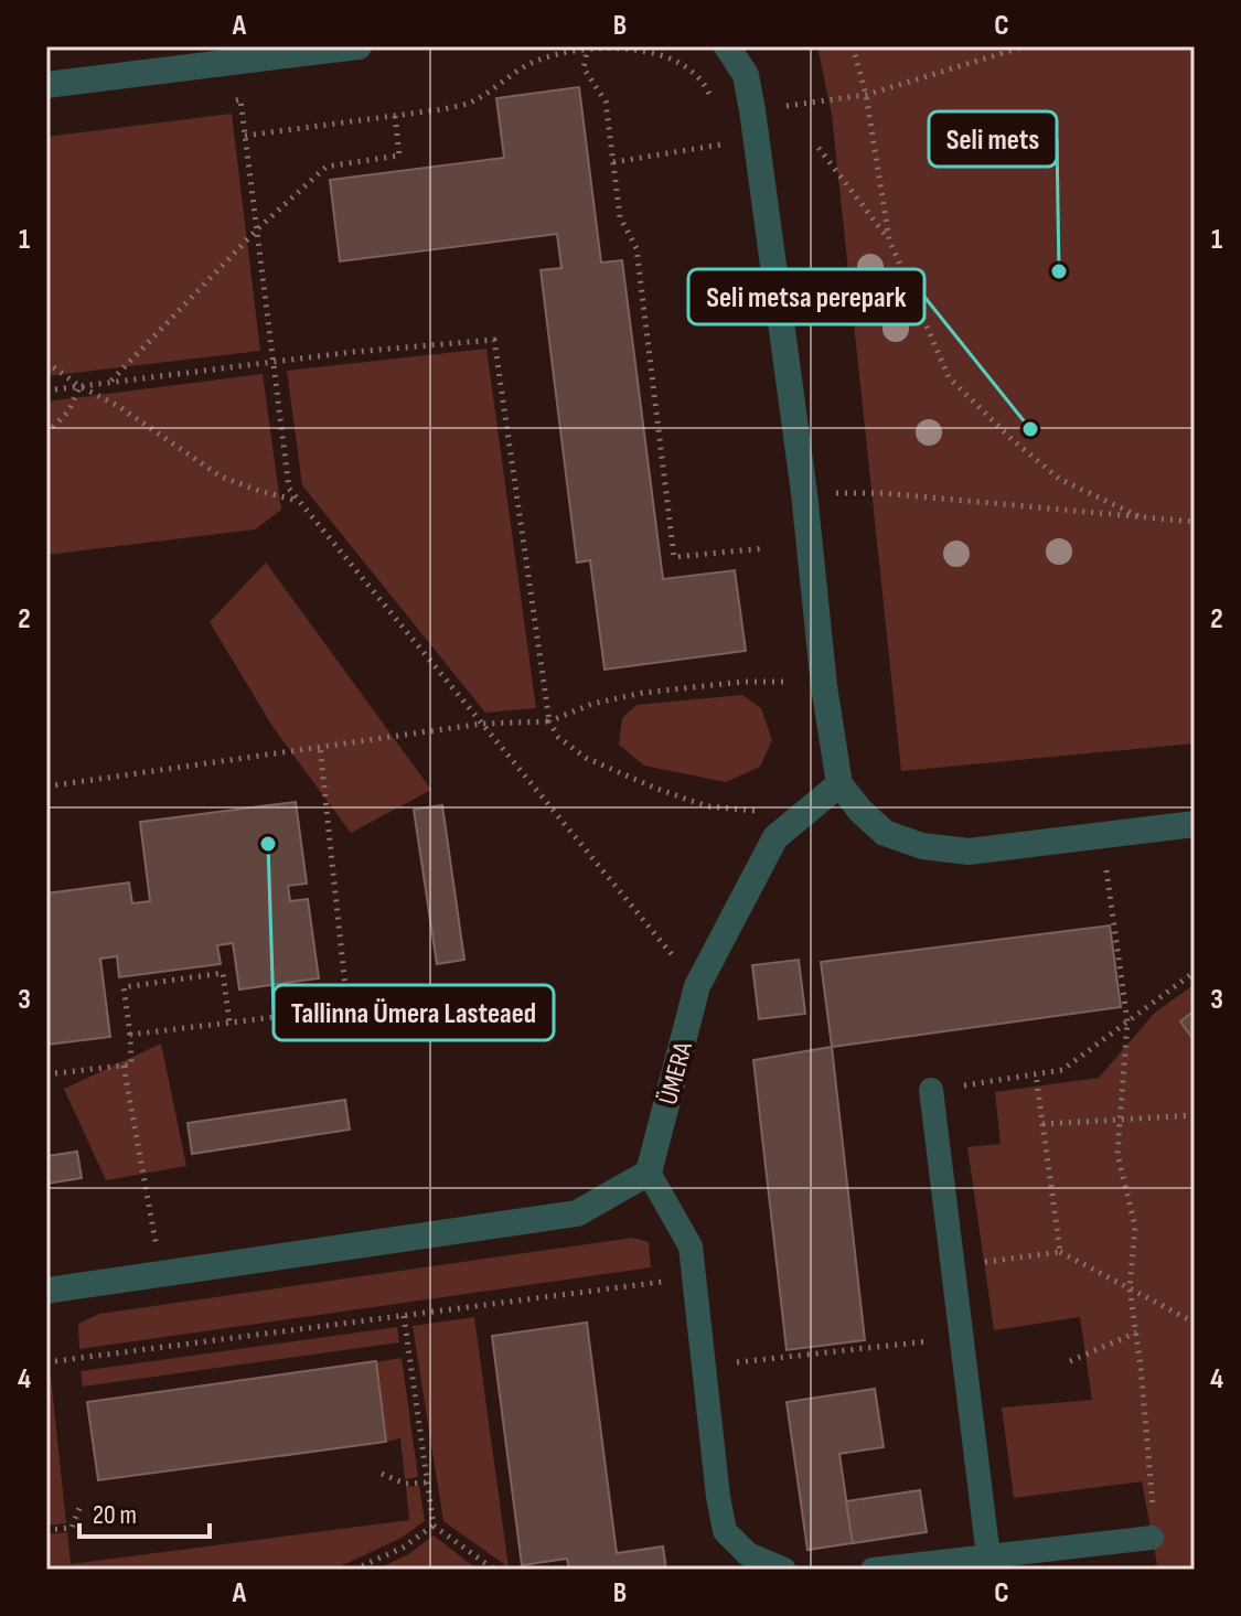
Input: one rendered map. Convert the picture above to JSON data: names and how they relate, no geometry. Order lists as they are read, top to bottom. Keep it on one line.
{"streets":{"street":["ÜMERA"]},"places":["Seli mets","Seli metsa perepark","Tallinna Ümera Lasteaed"],"scale_bar":"20 m","grid":{"columns":["A","B","C"],"rows":["1","2","3","4"]}}
